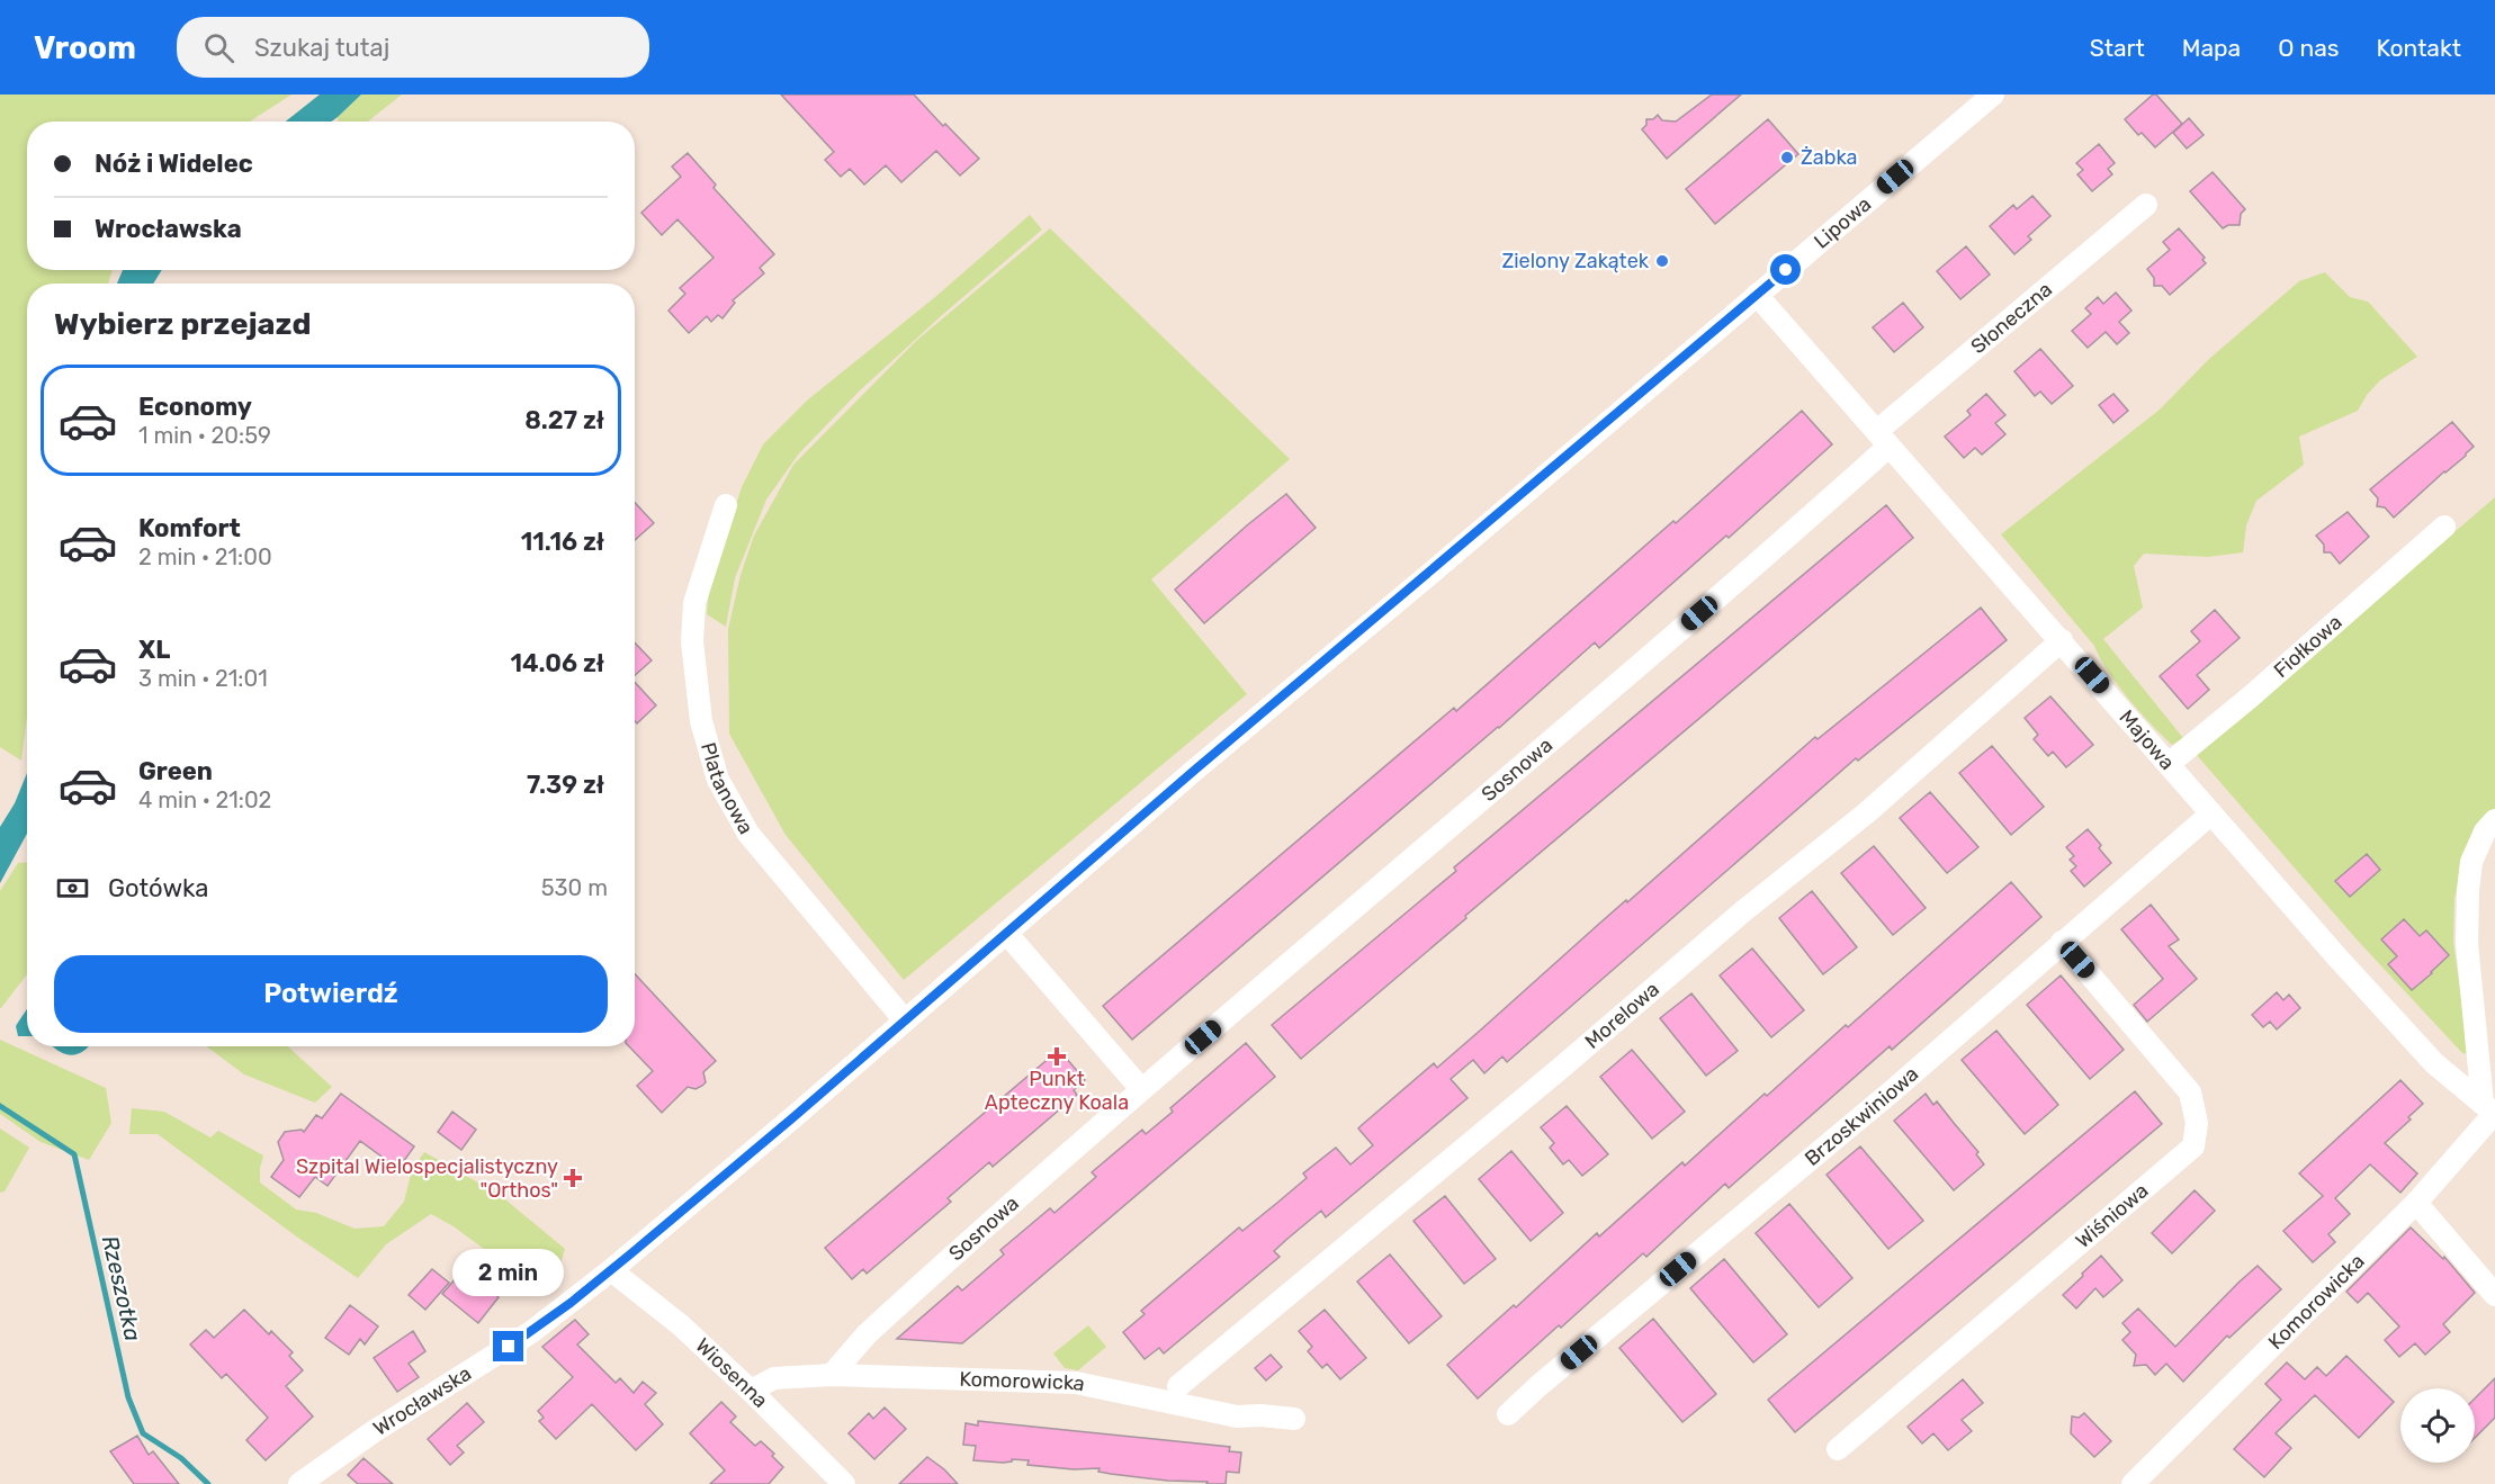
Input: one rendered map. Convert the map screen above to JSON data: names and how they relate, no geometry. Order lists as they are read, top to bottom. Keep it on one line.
{"streets":{"street":["Lipowa","Słoneczna","Fiołkowa","Majowa","Sosnowa","Platanowa","Morelowa","Brzoskwiniowa","Wiśniowa","Komorowicka","Wiosenna","Wrocławska"]},"crossings":[["Lipowa","Majowa"],["Lipowa","Platanowa"],["Lipowa","Wiosenna"],["Lipowa","Wrocławska"],["Słoneczna","Majowa"],["Słoneczna","Sosnowa"],["Fiołkowa","Majowa"],["Majowa","Sosnowa"],["Majowa","Morelowa"],["Majowa","Brzoskwiniowa"],["Majowa","Komorowicka"],["Sosnowa","Komorowicka"],["Brzoskwiniowa","Wiśniowa"],["Komorowicka","Wiosenna"],["Wiosenna","Wrocławska"]],"water":["Rzeszotka"],"places":{"other":["Żabka","Zielony Zakątek"],"health":["Punkt Apteczny Koala","Szpital Wielospecjalistyczny \"Orthos\""]},"page":{"header":"Vroom","search":"Szukaj tutaj","nav":["Start","Mapa","O nas","Kontakt"],"banner":["Nóż i Widelec","Wrocławska"],"heading":"Wybierz przejazd","list":[{"name":"Economy","note":"1 min · 20:59","value":"8.27 zł"},{"name":"Komfort","note":"2 min · 21:00","value":"11.16 zł"},{"name":"XL","note":"3 min · 21:01","value":"14.06 zł"},{"name":"Green","note":"4 min · 21:02","value":"7.39 zł"}],"pay":["Gotówka","530 m"],"buttons":"Potwierdź","bubble":"2 min"}}
